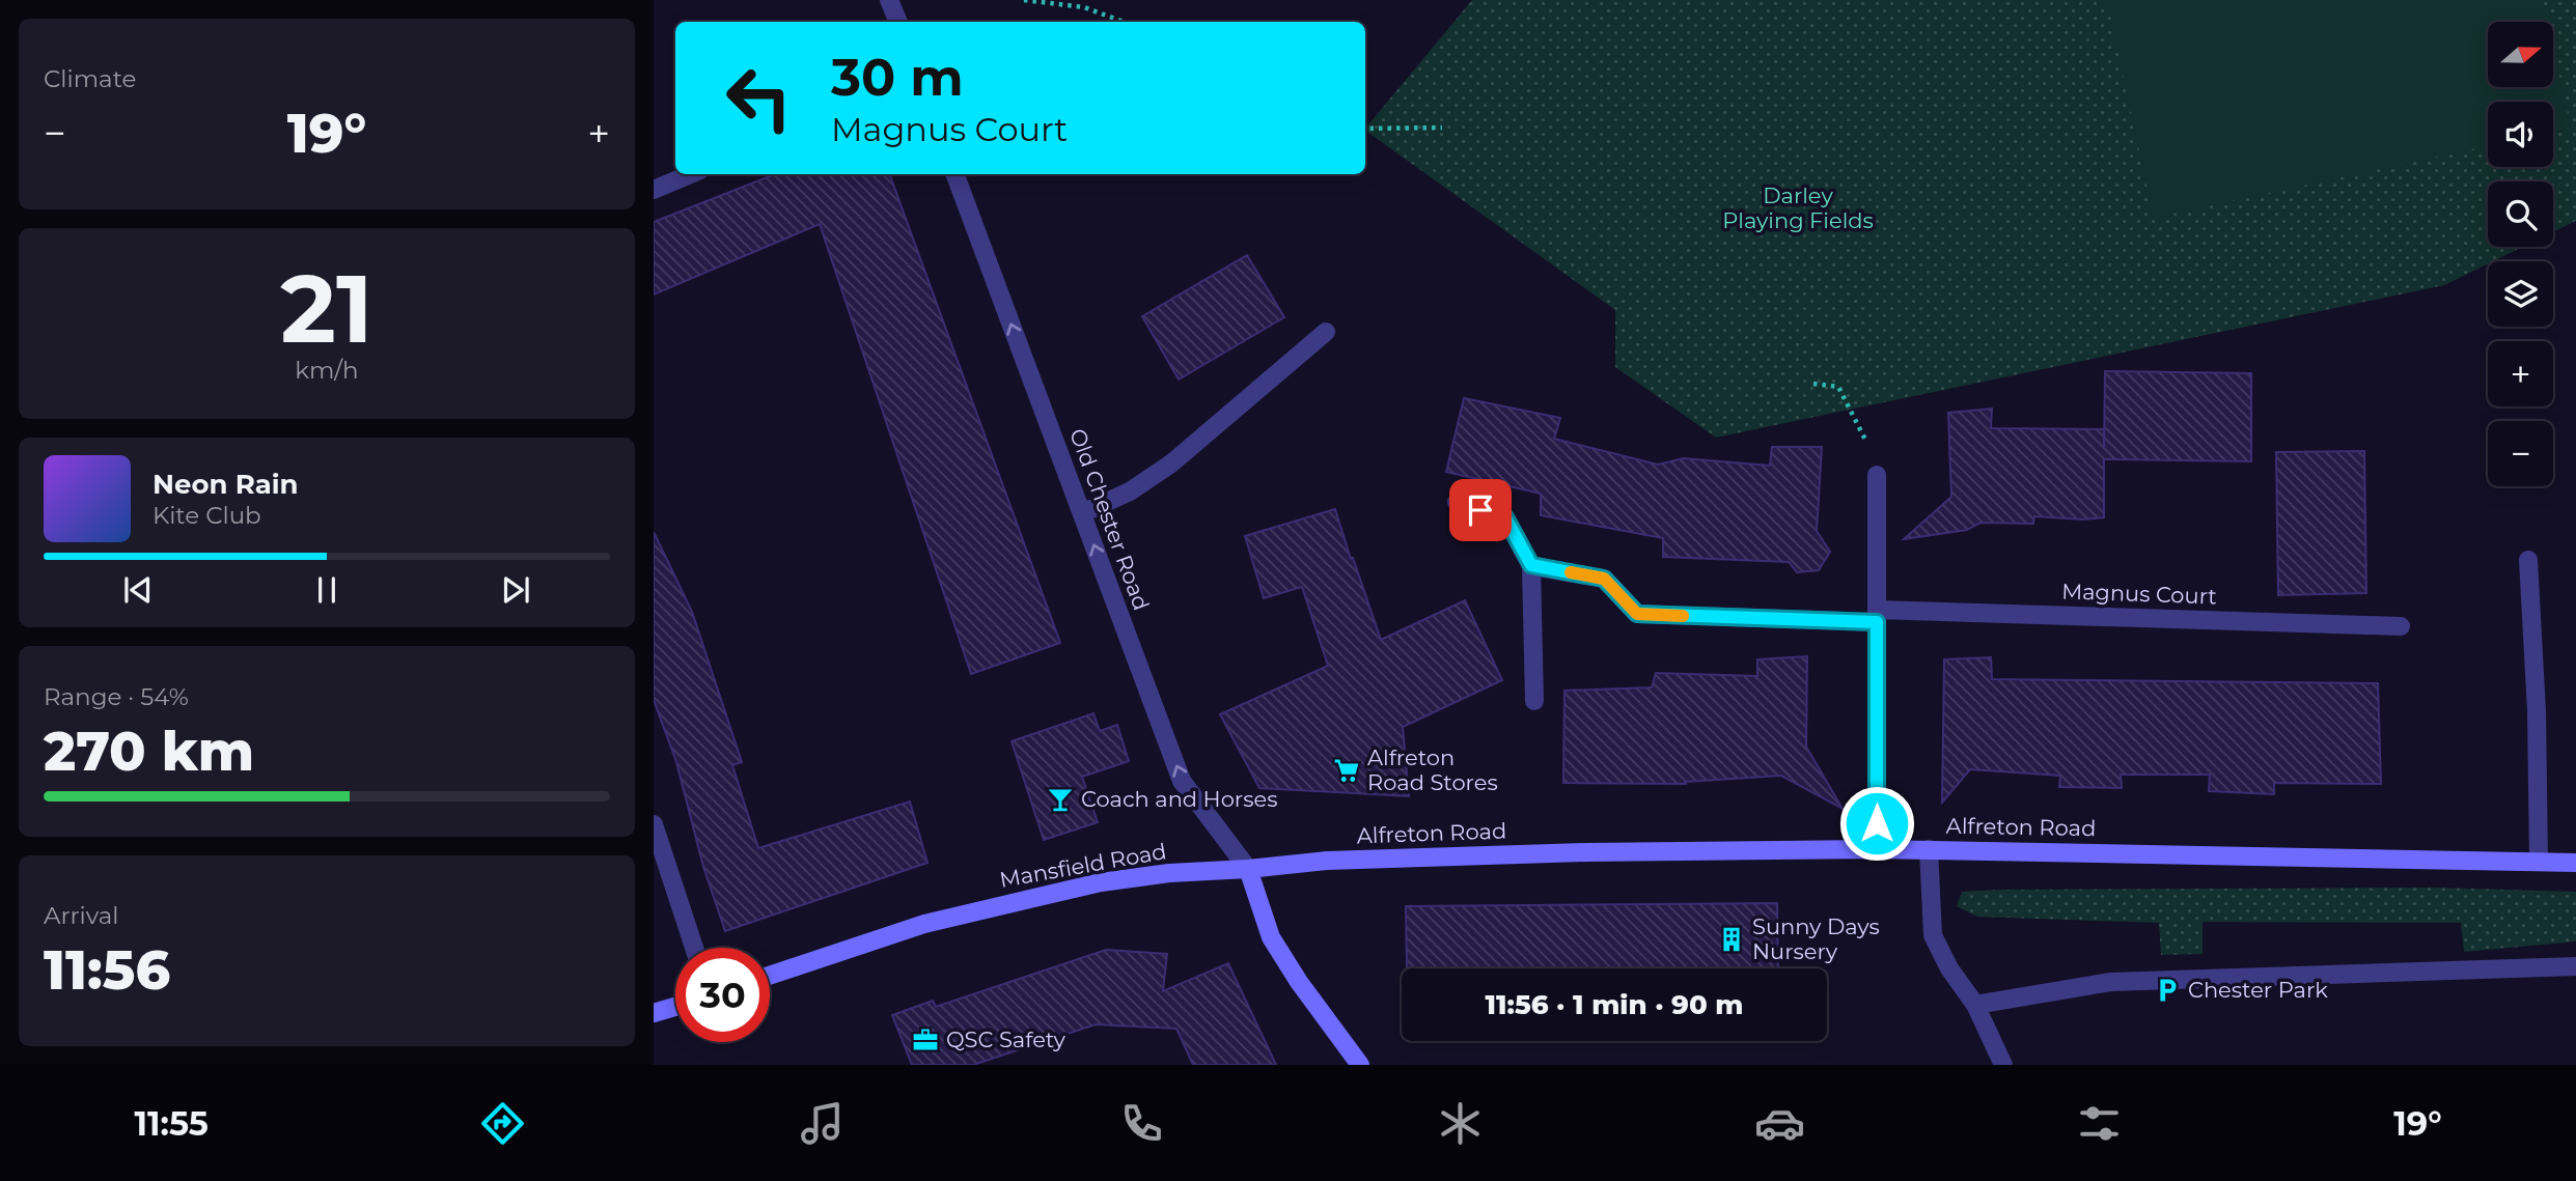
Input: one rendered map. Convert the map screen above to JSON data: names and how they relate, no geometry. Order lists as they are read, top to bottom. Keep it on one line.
{"streets":{"street":["Old Chester Road","Magnus Court","Alfreton Road","Mansfield Road"]},"crossings":[["Old Chester Road","Alfreton Road"],["Old Chester Road","Mansfield Road"],["Alfreton Road","Mansfield Road"]],"one_way":["Old Chester Road"],"parks":["Darley Playing Fields"],"places":{"supermarket":["Alfreton Road Stores"],"bar":["Coach and Horses"],"building":["Sunny Days Nursery"],"parking":["Chester Park"],"office":["QSC Safety"]},"north":"right","page":{"tile":["Climate",["21","km/h"],["Range · 54%","270 km"],["Arrival","11:56"]],"map_buttons":["+","−"],"turn":["30 m","Magnus Court"],"heat":["−","19°","+"],"song":["Neon Rain","Kite Club"],"limit":"30","trip":"11:56 · 1 min · 90 m","tabs":["11:55","19°"]}}
